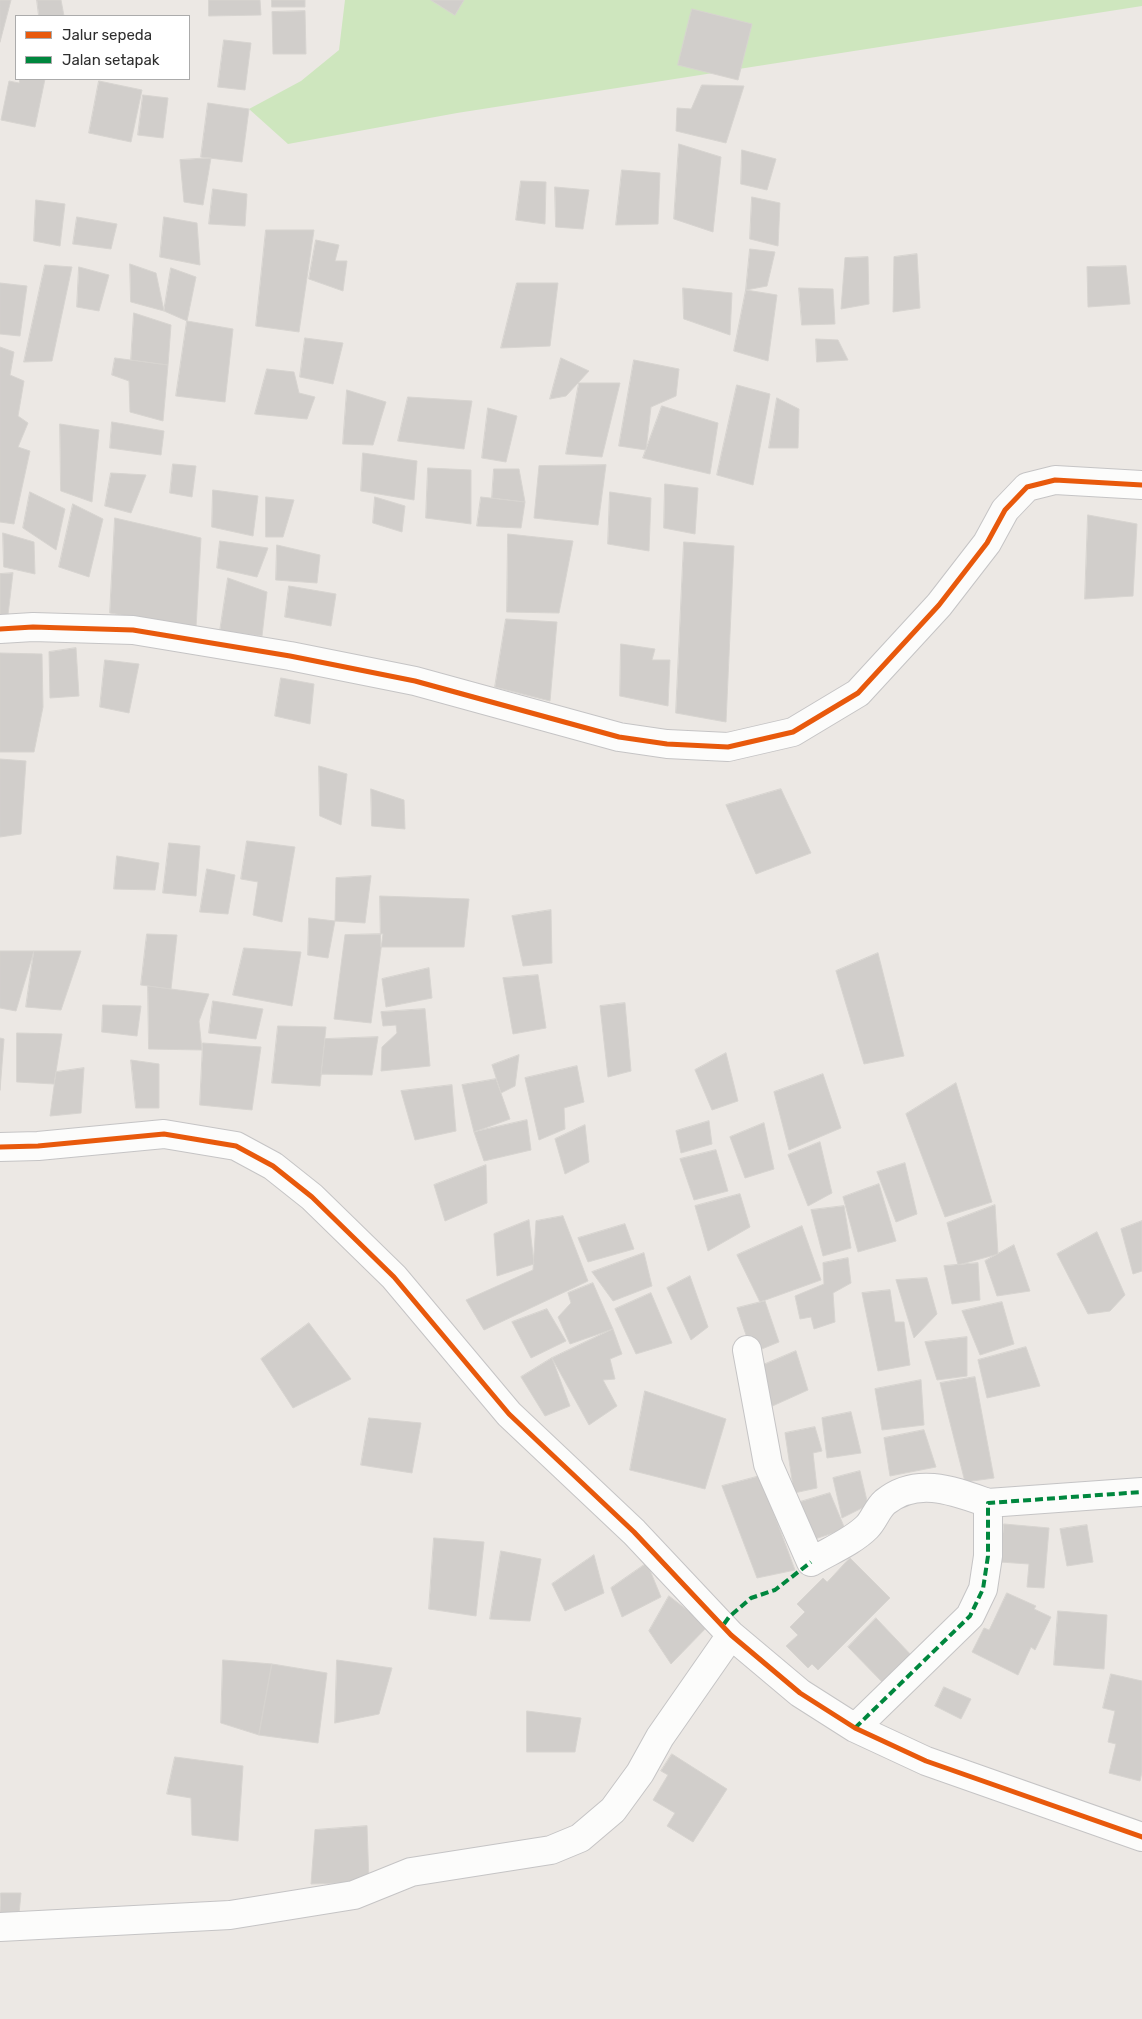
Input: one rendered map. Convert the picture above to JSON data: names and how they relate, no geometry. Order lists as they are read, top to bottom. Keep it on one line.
{"legend":["Jalur sepeda","Jalan setapak"]}
